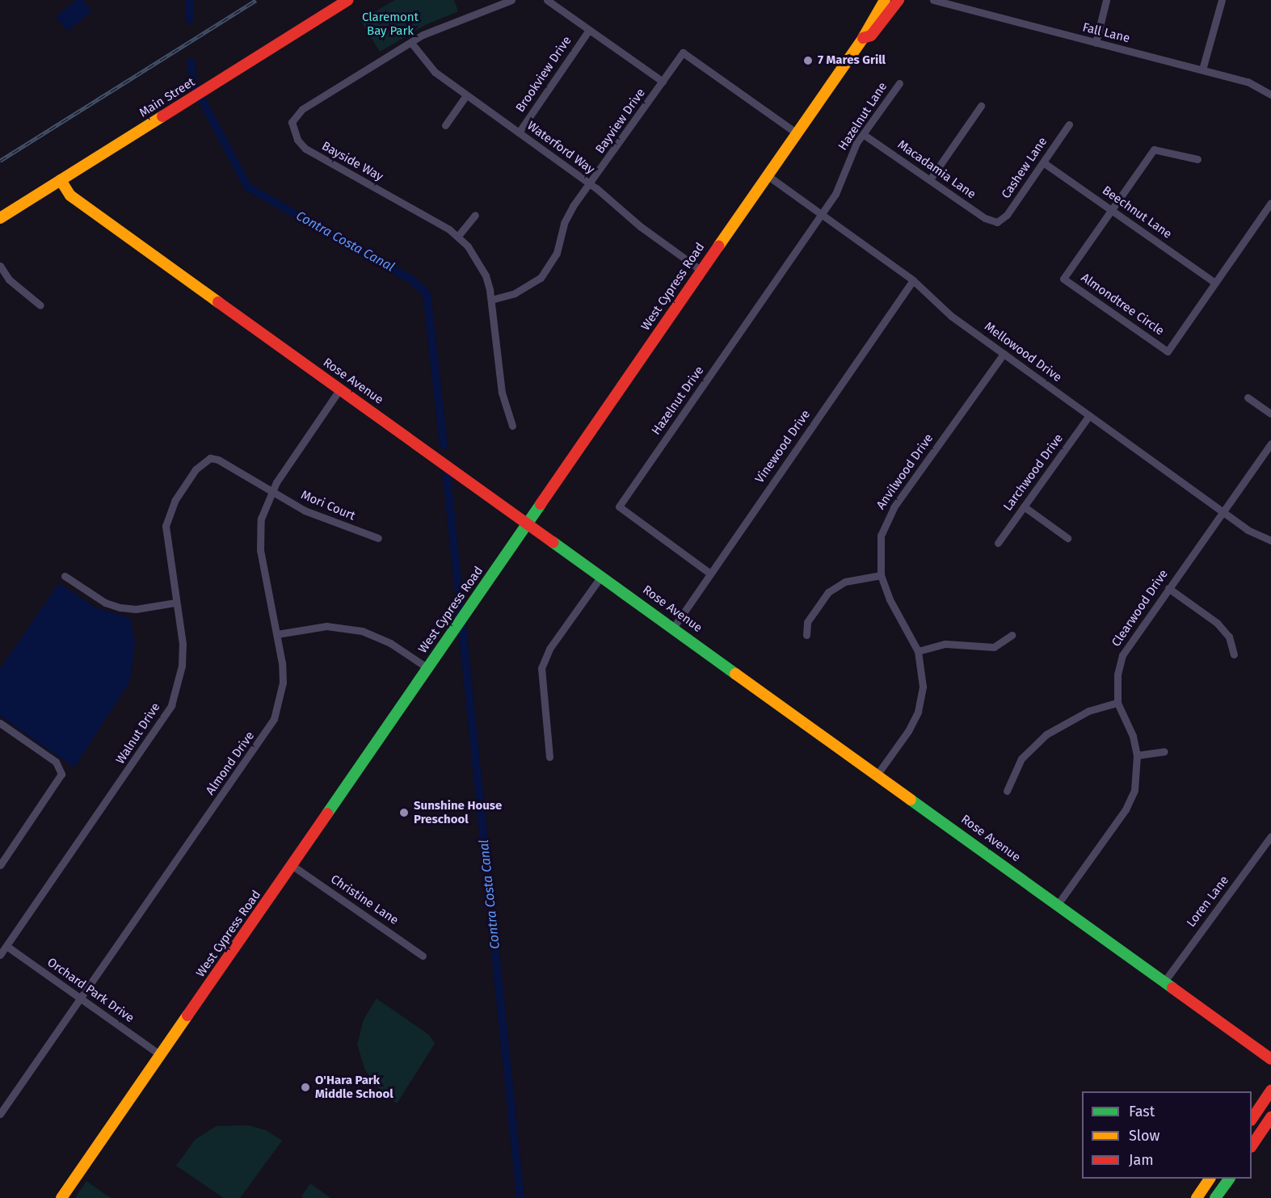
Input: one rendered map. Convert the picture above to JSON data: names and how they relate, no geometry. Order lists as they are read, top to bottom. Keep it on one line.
{"streets":{"street":["Fall Lane","Brookview Drive","Main Street","Hazelnut Lane","Bayview Drive","Waterford Way","Bayside Way","Cashew Lane","Macadamia Lane","Beechnut Lane","West Cypress Road","Almondtree Circle","Mellowood Drive","Rose Avenue","Hazelnut Drive","Vinewood Drive","Anvilwood Drive","Larchwood Drive","Mori Court","Clearwood Drive","Walnut Drive","Almond Drive","Christine Lane","Loren Lane","Orchard Park Drive"]},"crossings":[["Brookview Drive","Waterford Way"],["Main Street","Rose Avenue"],["Hazelnut Lane","Macadamia Lane"],["Hazelnut Lane","Mellowood Drive"],["Hazelnut Lane","Hazelnut Drive"],["Bayview Drive","Waterford Way"],["Bayview Drive","Bayside Way"],["Bayview Drive","West Cypress Road"],["Waterford Way","Bayside Way"],["Waterford Way","West Cypress Road"],["Cashew Lane","Macadamia Lane"],["Cashew Lane","Beechnut Lane"],["Beechnut Lane","Almondtree Circle"],["West Cypress Road","Mellowood Drive"],["West Cypress Road","Rose Avenue"],["West Cypress Road","Christine Lane"],["West Cypress Road","Orchard Park Drive"],["Mellowood Drive","Hazelnut Drive"],["Mellowood Drive","Vinewood Drive"],["Mellowood Drive","Anvilwood Drive"],["Mellowood Drive","Larchwood Drive"],["Mellowood Drive","Clearwood Drive"],["Rose Avenue","Vinewood Drive"],["Rose Avenue","Anvilwood Drive"],["Rose Avenue","Clearwood Drive"],["Rose Avenue","Almond Drive"],["Rose Avenue","Loren Lane"],["Hazelnut Drive","Vinewood Drive"],["Mori Court","Walnut Drive"],["Mori Court","Almond Drive"],["Walnut Drive","Almond Drive"],["Walnut Drive","Orchard Park Drive"],["Almond Drive","Orchard Park Drive"]],"water":["Contra Costa Canal"],"parks":["Claremont Bay Park"],"places":["7 Mares Grill","Sunshine House Preschool","O'Hara Park Middle School"],"legend":["Fast","Slow","Jam"]}
